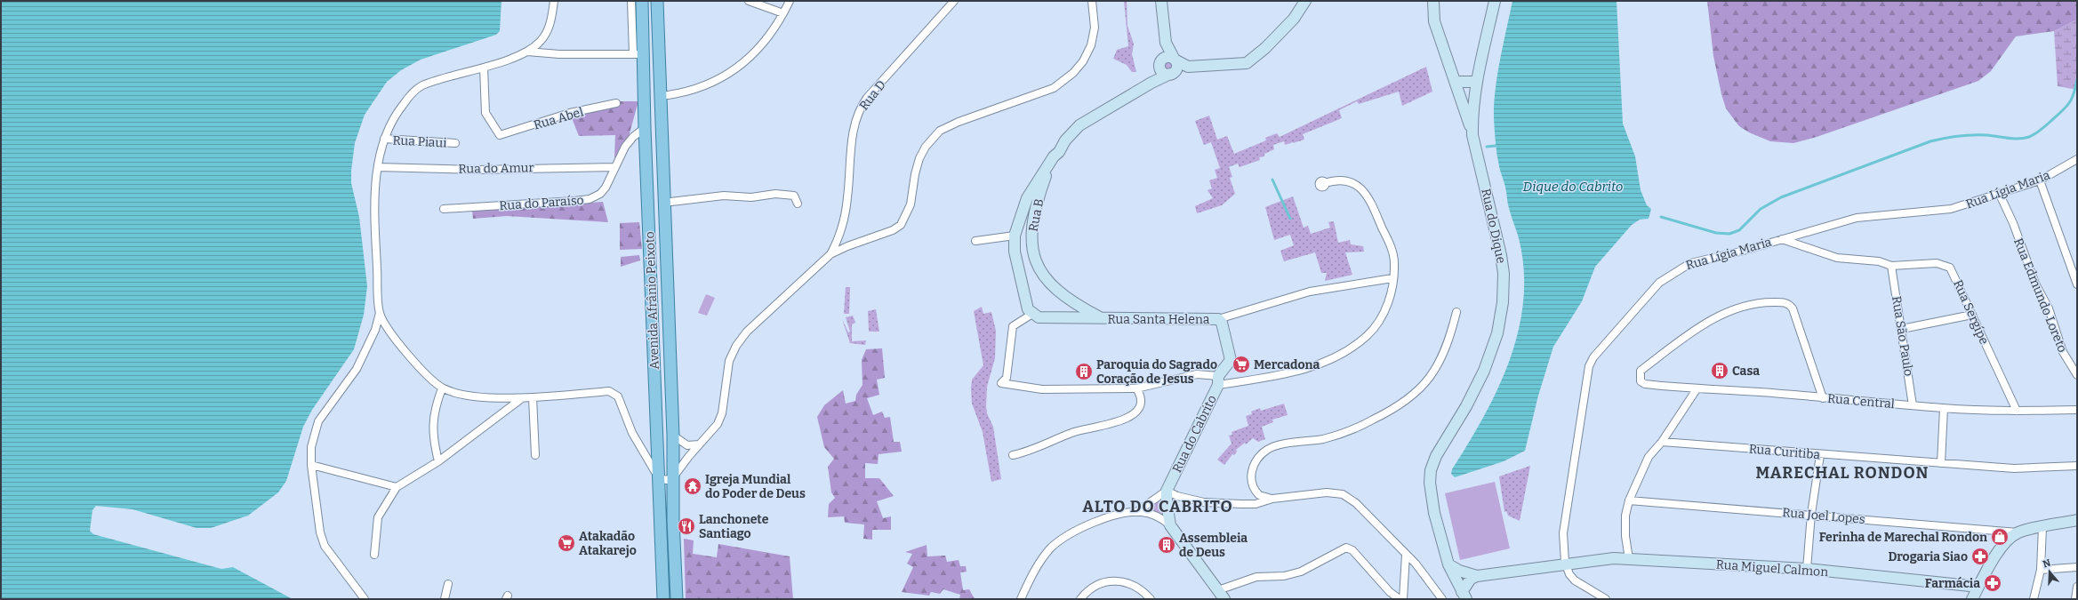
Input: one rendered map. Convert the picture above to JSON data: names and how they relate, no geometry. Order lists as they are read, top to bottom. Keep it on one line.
{"streets":{"main road":["Avenida Afrânio Peixoto"],"street":["Rua D","Rua Abel","Rua Piaui","Rua do Amur","Rua Lígia Maria","Rua do Paraíso","Rua B","Rua do Dique","Rua Edmundo Loreto","Rua Sergípe","Rua Santa Helena","Rua São Paulo","Rua Central","Rua do Cabrito","Rua Curitiba","Rua Joel Lopes","Rua Miguel Calmon"]},"crossings":[["Rua do Amur","Rua do Paraíso"],["Rua Lígia Maria","Rua Edmundo Loreto"],["Rua Lígia Maria","Rua Sergípe"],["Rua Lígia Maria","Rua Miguel Calmon"],["Rua do Paraíso","Avenida Afrânio Peixoto"],["Rua B","Rua Santa Helena"],["Rua Sergípe","Rua São Paulo"],["Rua Sergípe","Rua Central"],["Rua Santa Helena","Rua do Cabrito"],["Rua São Paulo","Rua Central"]],"districts":["MARECHAL RONDON","ALTO DO CABRITO"],"water":["Dique do Cabrito"],"places":{"supermarket":["Mercadona","Atakadão Atakarejo"],"building":["Casa","Paroquia do Sagrado Coração de Jesus","Assembleia de Deus"],"temple":["Igreja Mundial do Poder de Deus"],"restaurant":["Lanchonete Santiago"],"shop":["Ferinha de Marechal Rondon"],"pharmacy":["Drogaria Siao","Farmácia"]},"north":"top"}
